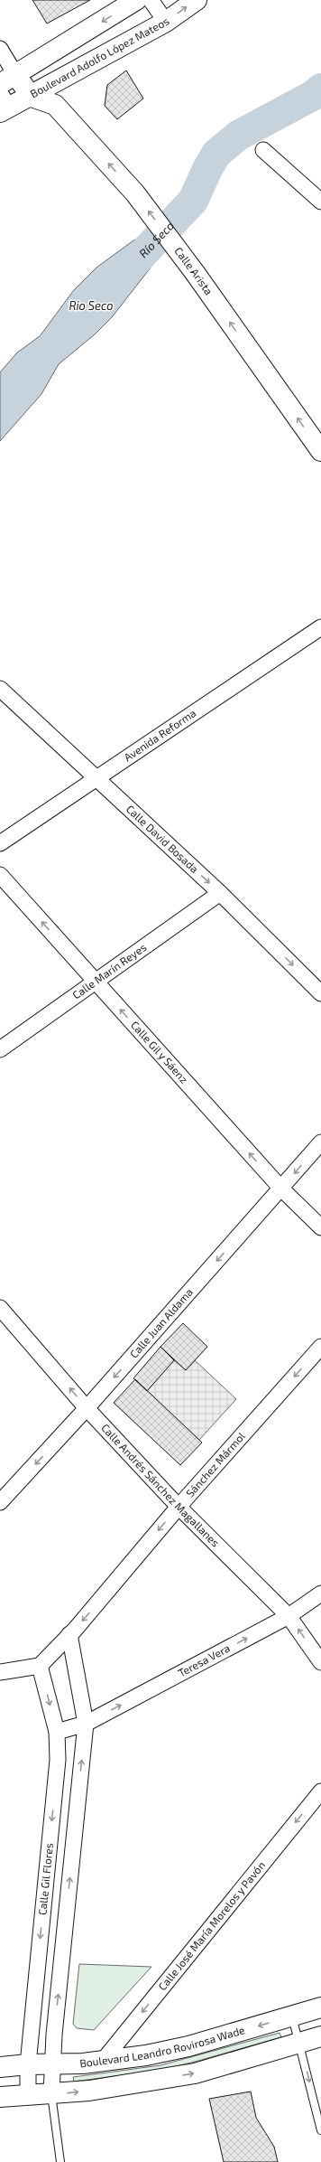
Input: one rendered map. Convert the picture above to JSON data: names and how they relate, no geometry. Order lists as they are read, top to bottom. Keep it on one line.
{"streets":{"main road":["Boulevard Adolfo López Mateos","Calle Arista","Boulevard Leandro Rovirosa Wade"],"street":["Avenida Reforma","Calle David Bosada","Calle Marín Reyes","Calle Gil y Sáenz","Calle Juan Aldama","Sánchez Mármol","Calle Andrés Sánchez Magallanes","Teresa Vera","Calle Gil Flores","Calle José María Morelos y Pavón"]},"crossings":[["Boulevard Adolfo López Mateos","Calle Arista"],["Avenida Reforma","Calle David Bosada"],["Calle David Bosada","Calle Marín Reyes"],["Calle Marín Reyes","Calle Gil y Sáenz"],["Calle Gil y Sáenz","Calle Juan Aldama"],["Calle Juan Aldama","Calle Andrés Sánchez Magallanes"],["Sánchez Mármol","Calle Andrés Sánchez Magallanes"],["Sánchez Mármol","Calle Gil Flores"],["Calle Andrés Sánchez Magallanes","Teresa Vera"],["Teresa Vera","Calle Gil Flores"],["Calle Gil Flores","Boulevard Leandro Rovirosa Wade"],["Calle José María Morelos y Pavón","Boulevard Leandro Rovirosa Wade"]],"one_way":["Calle Arista","Calle David Bosada","Calle Gil y Sáenz","Calle Juan Aldama","Sánchez Mármol","Calle Andrés Sánchez Magallanes","Teresa Vera","Calle José María Morelos y Pavón"],"water":["Río Seco","Rio Seco"]}
